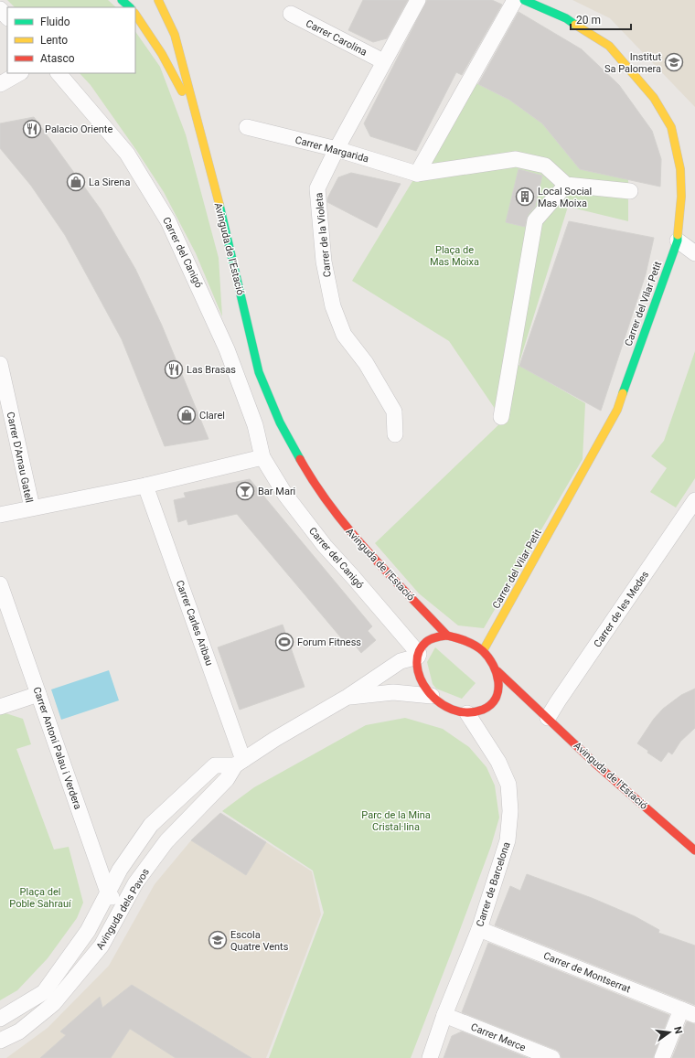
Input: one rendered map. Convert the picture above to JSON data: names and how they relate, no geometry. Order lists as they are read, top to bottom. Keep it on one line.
{"streets":{"street":["Carrer Carolina","Carrer Margarida","Carrer de la Violeta","Avinguda de l'Estació","Carrer del Canigó","Carrer del Vilar Petit","Carrer D'Arnau Gatell","Carrer de les Medes","Carrer Carles Aribau","Carrer Antoni Palau i Verdera","Carrer de Barcelona","Avinguda dels Pavos","Carrer de Montserrat","Carrer Merce"]},"crossings":[["Carrer Carolina","Carrer de la Violeta"],["Carrer Margarida","Carrer de la Violeta"],["Avinguda de l'Estació","Carrer del Canigó"],["Avinguda de l'Estació","Carrer del Vilar Petit"],["Avinguda de l'Estació","Carrer de les Medes"],["Avinguda de l'Estació","Carrer de Barcelona"],["Avinguda de l'Estació","Avinguda dels Pavos"],["Carrer del Canigó","Carrer del Vilar Petit"],["Carrer del Canigó","Carrer de Barcelona"],["Carrer del Canigó","Avinguda dels Pavos"],["Carrer del Vilar Petit","Carrer de Barcelona"],["Carrer del Vilar Petit","Avinguda dels Pavos"],["Carrer Carles Aribau","Avinguda dels Pavos"],["Carrer Antoni Palau i Verdera","Avinguda dels Pavos"],["Carrer de Barcelona","Avinguda dels Pavos"],["Carrer de Barcelona","Carrer de Montserrat"],["Carrer de Barcelona","Carrer Merce"]],"parks":["Plaça de Mas Moixa","Parc de la Mina Cristal·lina","Plaça del Poble Sahrauí"],"places":{"school or university":["Institut Sa Palomera","Escola Quatre Vents"],"restaurant":["Palacio Oriente","Las Brasas"],"shop":["La Sirena","Clarel"],"building":["Local Social Mas Moixa"],"bar":["Bar Mari"],"sports":["Forum Fitness"]},"legend":["Fluido","Lento","Atasco"],"scale_bar":"20 m","north":"right"}
